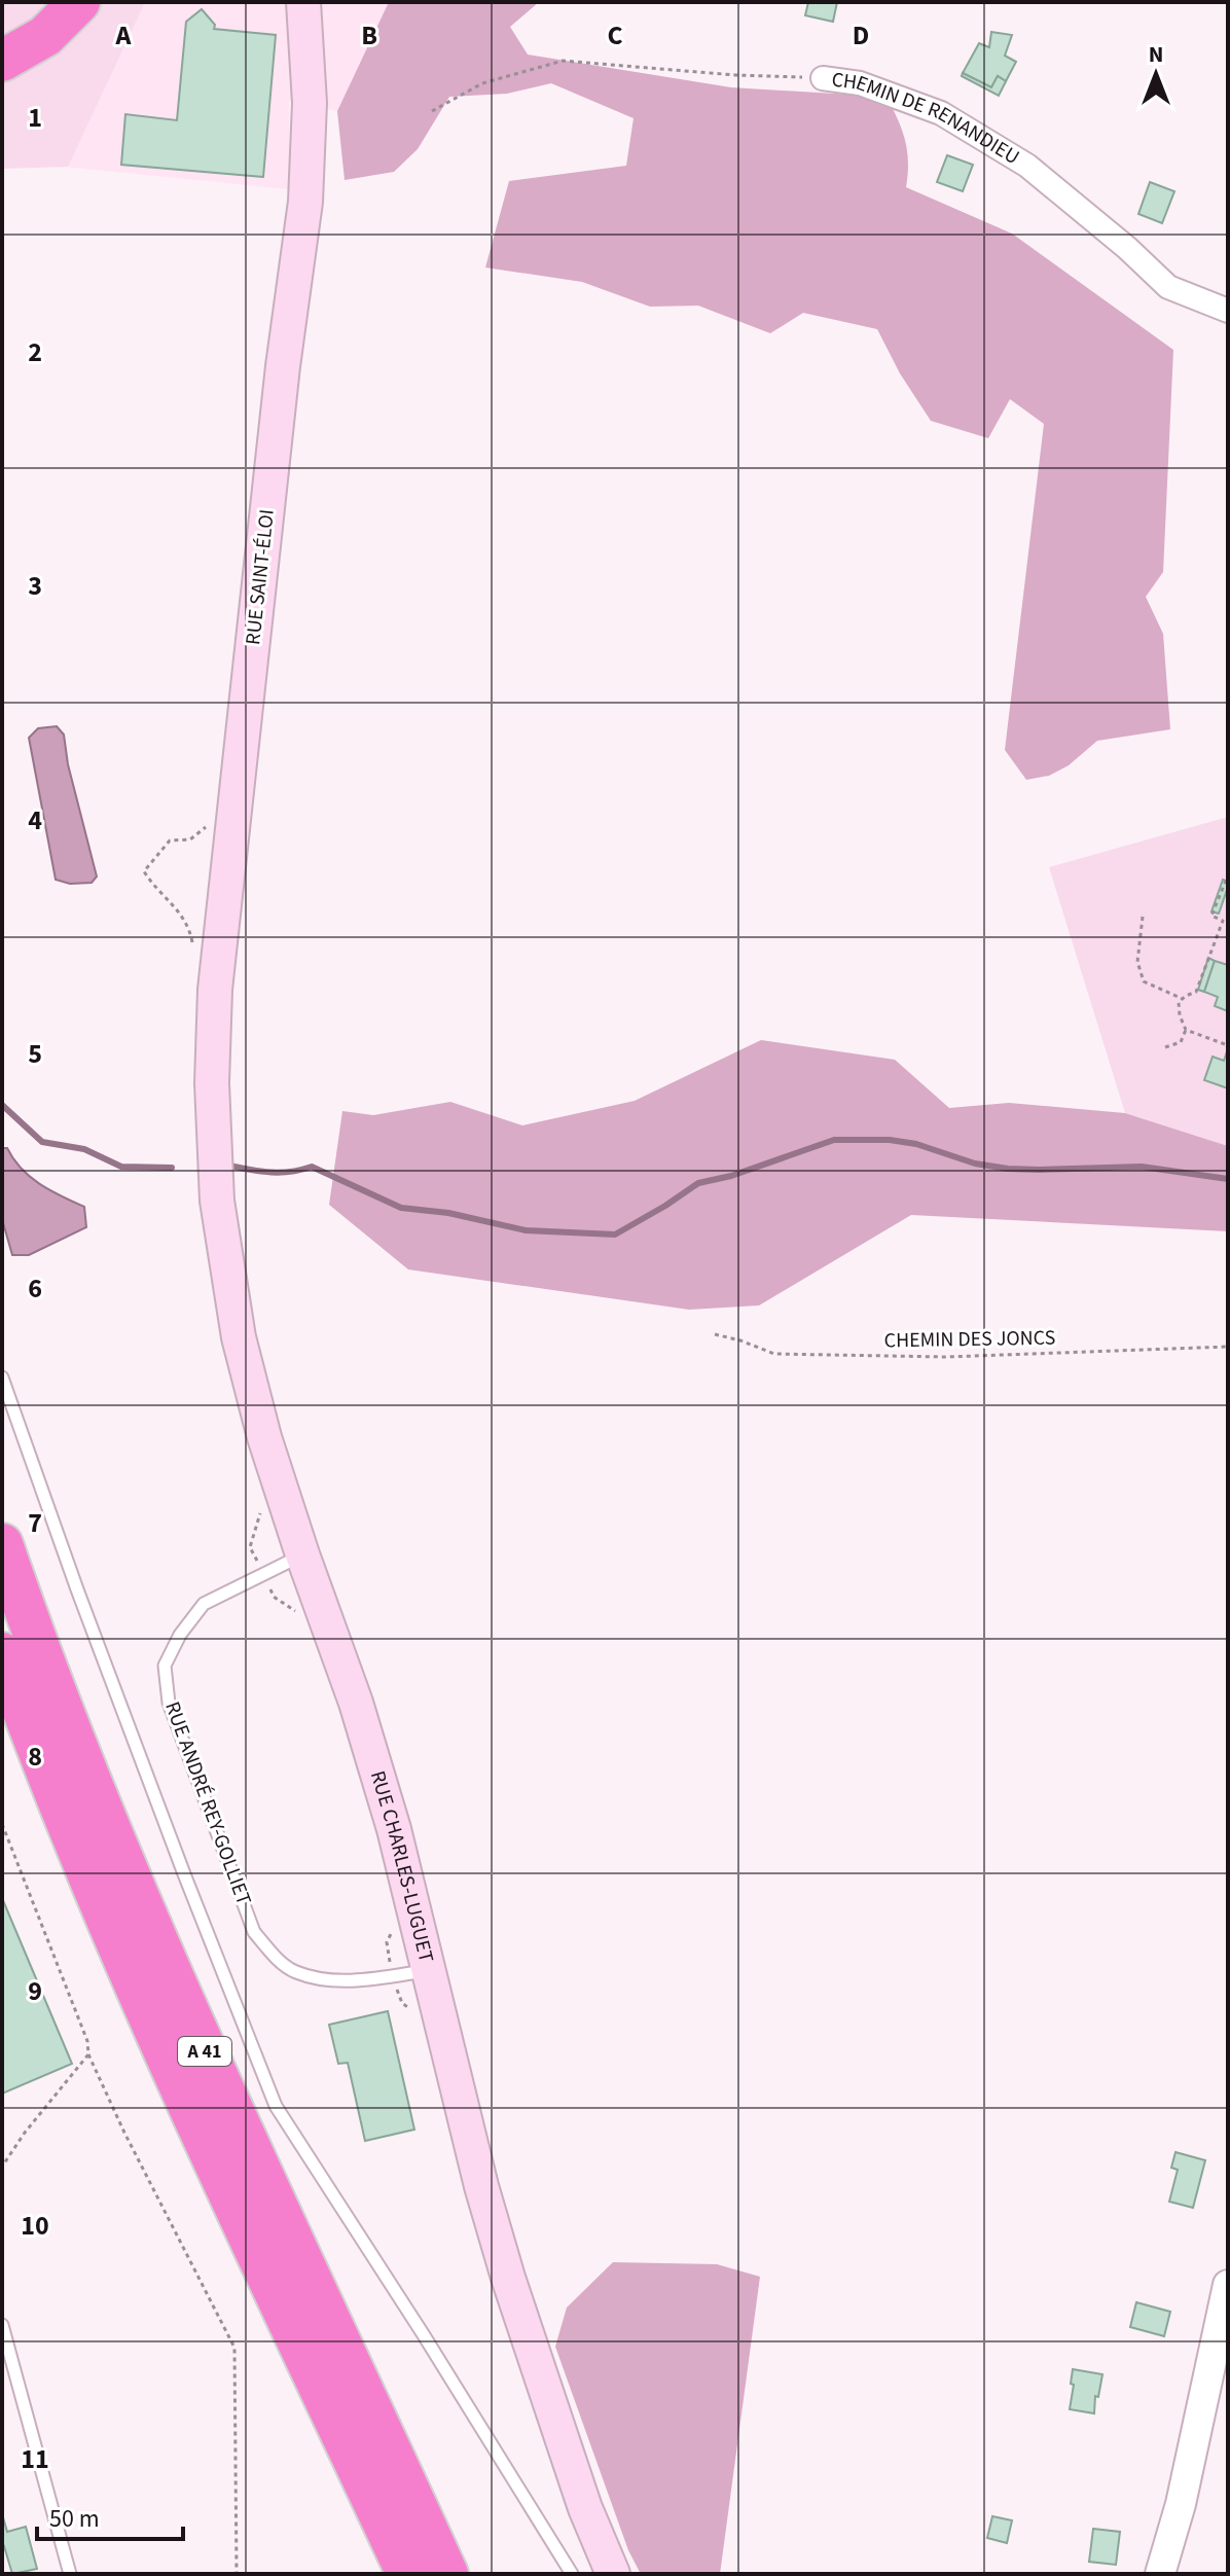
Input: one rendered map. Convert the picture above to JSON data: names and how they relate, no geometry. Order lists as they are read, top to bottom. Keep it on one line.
{"streets":{"highway":["A 41"],"main road":["RUE SAINT-ÉLOI","RUE CHARLES-LUGUET"],"street":["CHEMIN DE RENANDIEU"],"lane":["RUE ANDRÉ REY-GOLLIET"],"path":["CHEMIN DES JONCS"]},"crossings":[["RUE SAINT-ÉLOI","RUE CHARLES-LUGUET"],["RUE ANDRÉ REY-GOLLIET","RUE CHARLES-LUGUET"]],"scale_bar":"50 m","north":"top","grid":{"columns":["A","B","C","D"],"rows":["1","2","3","4","5","6","7","8","9","10","11"]}}
